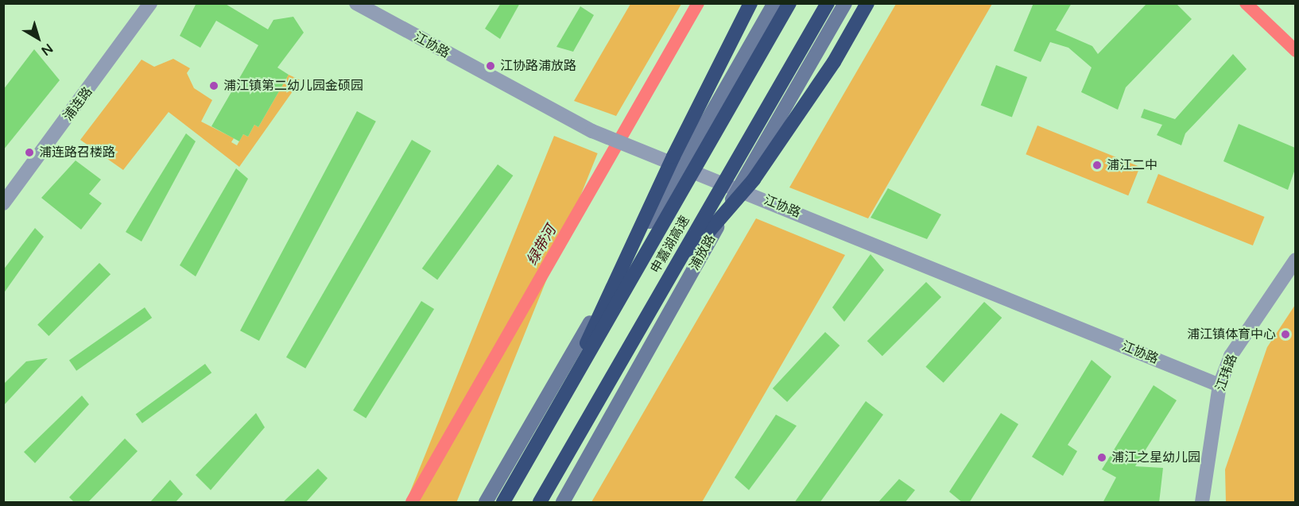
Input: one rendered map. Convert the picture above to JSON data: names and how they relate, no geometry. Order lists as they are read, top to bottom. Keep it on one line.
{"streets":{"highway":["申嘉湖高速"],"main road":["浦放路"],"street":["江协路","浦连路","江玮路"]},"crossings":[["江协路","浦放路"],["江协路","江玮路"]],"water":["绿带河"],"places":["江协路浦放路","浦江镇第二幼儿园金硕园","浦连路召楼路","浦江二中","浦江镇体育中心","浦江之星幼儿园"],"north":"bottom right"}
